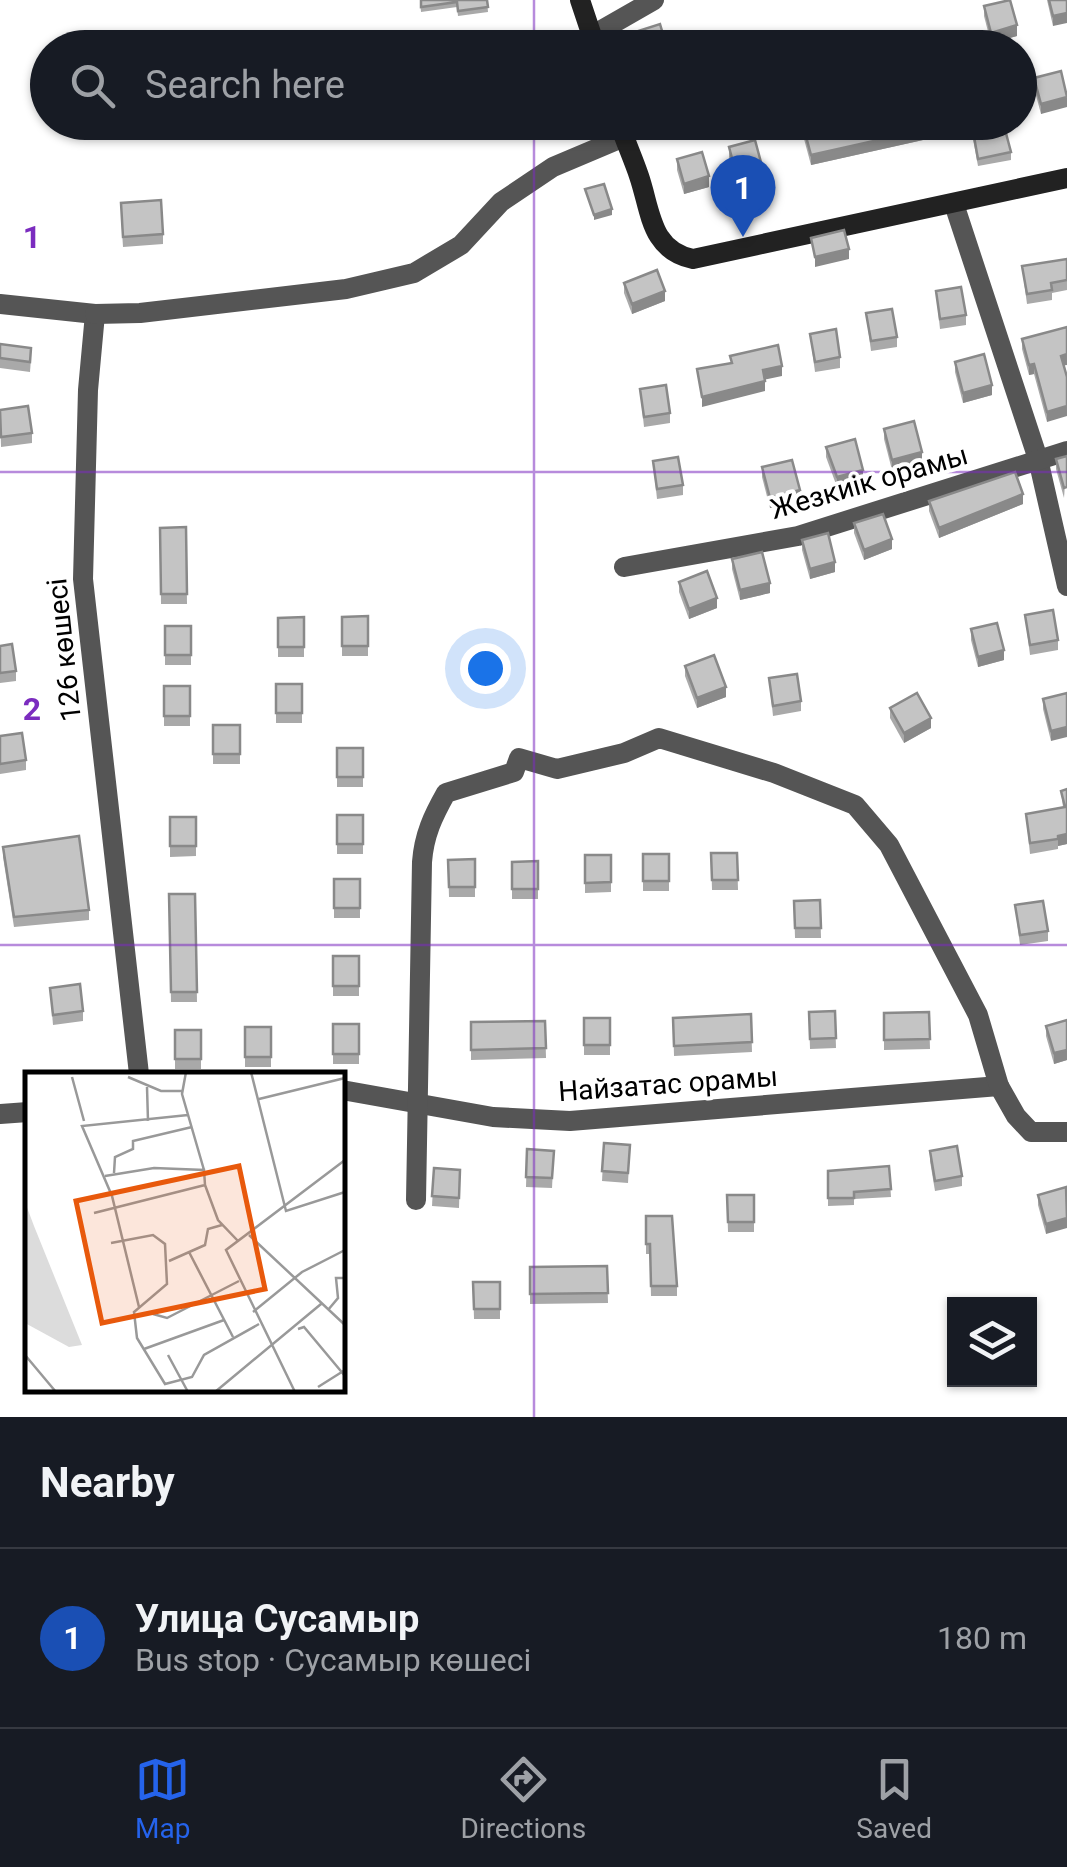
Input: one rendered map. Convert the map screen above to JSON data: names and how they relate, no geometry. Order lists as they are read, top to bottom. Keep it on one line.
{"streets":{"street":["Жезкиік орамы","126 көшесі","Найзатас орамы"]},"page":{"search":"Search here","pins":"1","heading":"Nearby","list":[{"mark":"1","name":"Улица Сусамыр","note":"Bus stop · Сусамыр көшесі","value":"180 m"}],"nav":["Map","Directions","Saved"]},"grid":{"rows":["1","2"]}}
